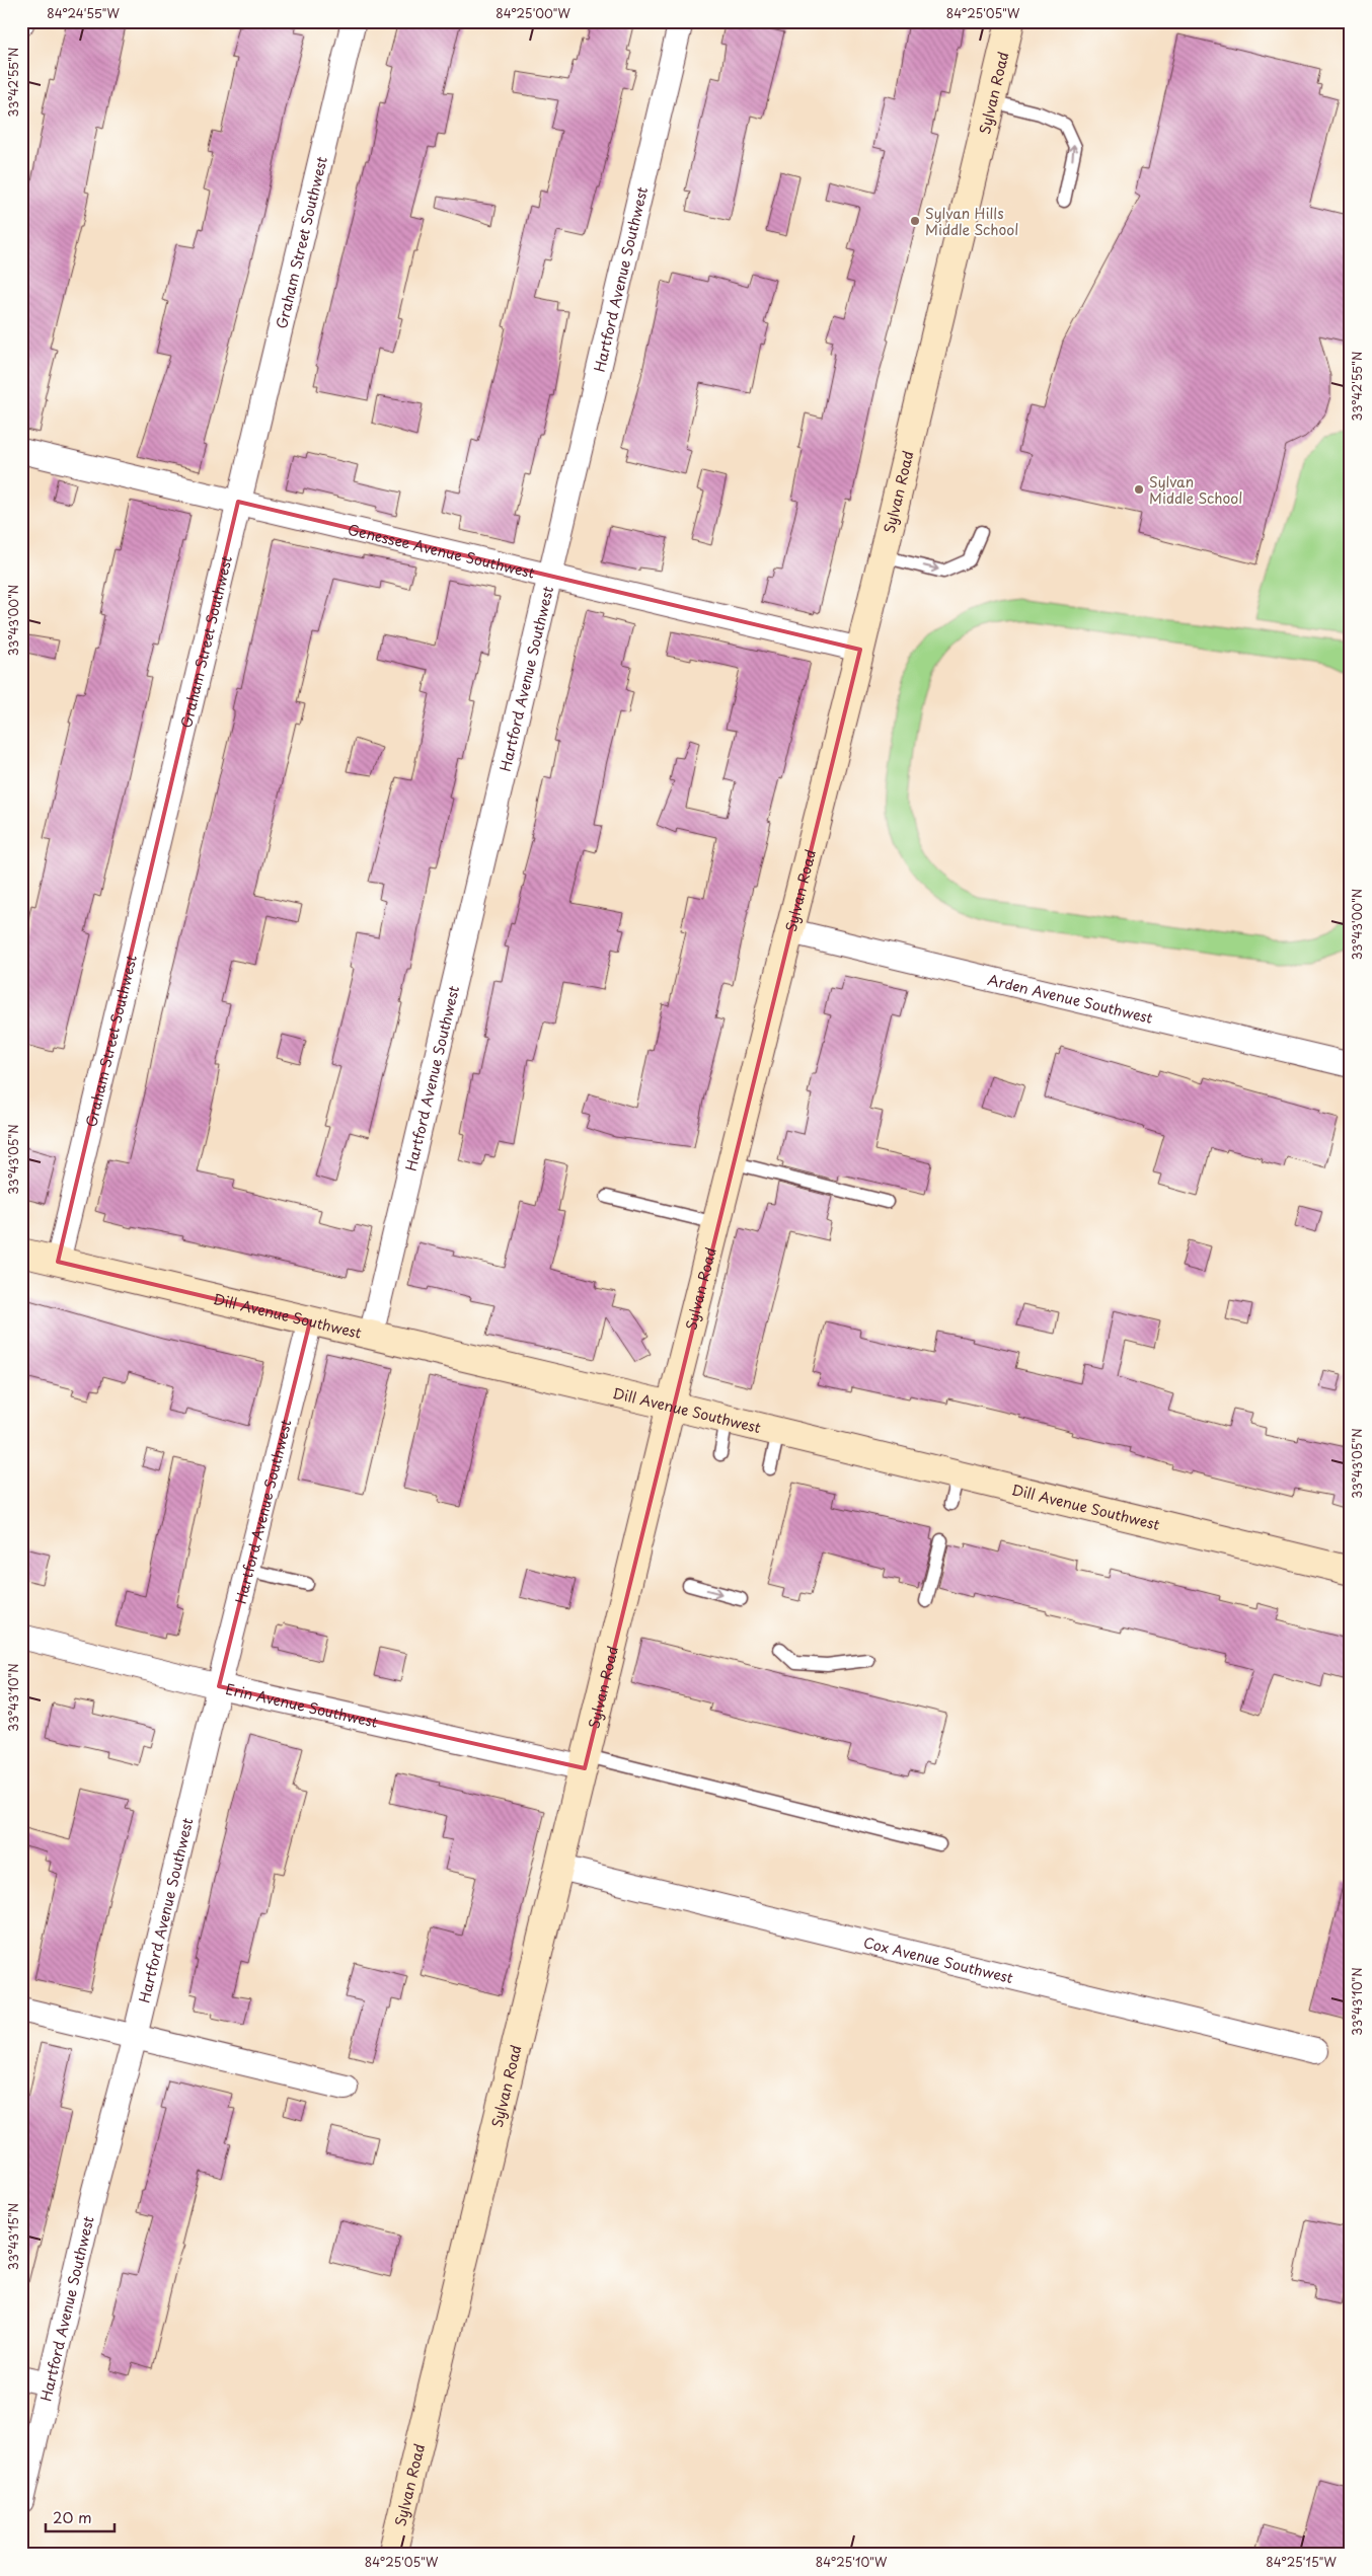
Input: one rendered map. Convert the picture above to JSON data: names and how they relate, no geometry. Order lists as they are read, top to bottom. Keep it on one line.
{"streets":{"main road":["Sylvan Road","Dill Avenue Southwest"],"street":["Graham Street Southwest","Hartford Avenue Southwest","Genessee Avenue Southwest","Arden Avenue Southwest","Erin Avenue Southwest","Cox Avenue Southwest"]},"crossings":[["Sylvan Road","Genessee Avenue Southwest"],["Sylvan Road","Arden Avenue Southwest"],["Sylvan Road","Dill Avenue Southwest"],["Sylvan Road","Erin Avenue Southwest"],["Sylvan Road","Cox Avenue Southwest"],["Graham Street Southwest","Genessee Avenue Southwest"],["Graham Street Southwest","Dill Avenue Southwest"],["Hartford Avenue Southwest","Genessee Avenue Southwest"],["Hartford Avenue Southwest","Dill Avenue Southwest"],["Hartford Avenue Southwest","Erin Avenue Southwest"]],"places":["Sylvan Hills Middle School","Sylvan Middle School"],"scale_bar":"20 m","coordinates":["84°24'55\"W","84°25'00\"W","84°25'05\"W","33°42'55\"N","33°43'00\"N","33°43'05\"N","33°43'10\"N","33°43'15\"N","84°25'10\"W","84°25'15\"W"]}
